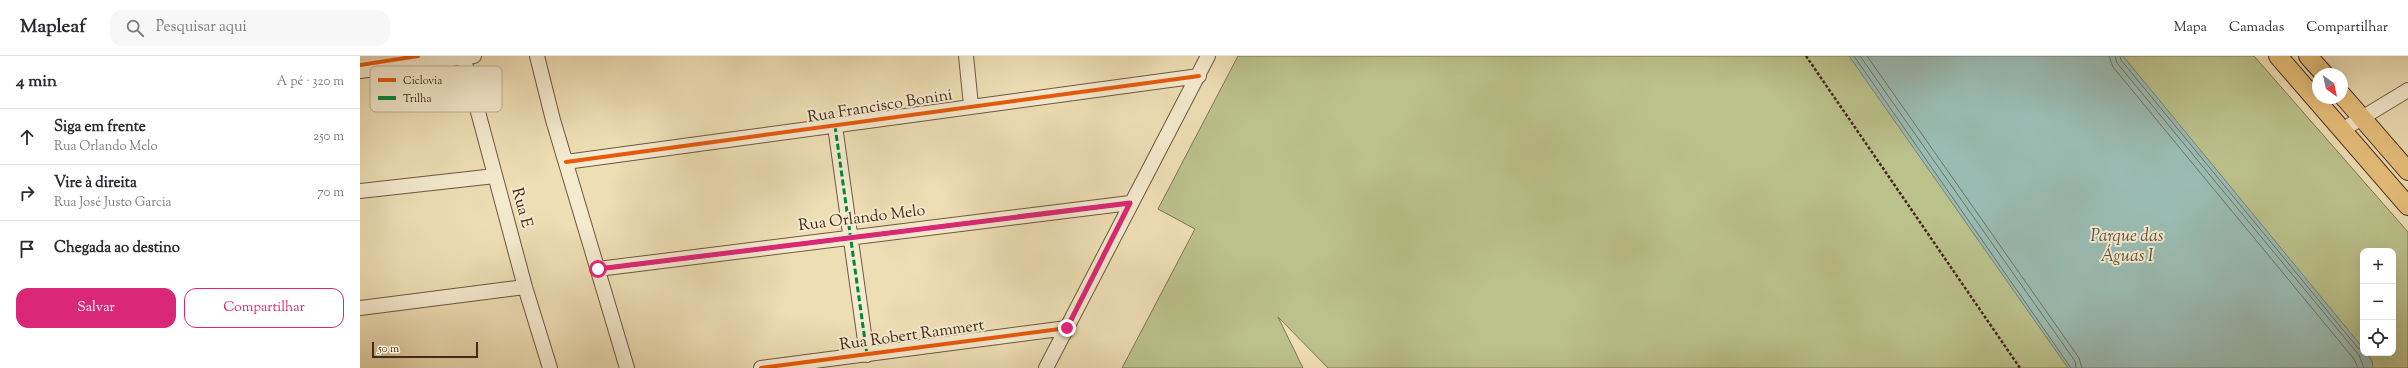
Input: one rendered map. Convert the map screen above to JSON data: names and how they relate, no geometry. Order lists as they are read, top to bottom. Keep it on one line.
{"streets":{"street":["Rua Francisco Bonini","Rua E","Rua Orlando Melo","Rua Robert Rammert"]},"water":["Parque das Águas I"],"legend":["Ciclovia","Trilha"],"scale_bar":"50 m","north":"bottom right","page":{"header":"Mapleaf","search":"Pesquisar aqui","nav":["Mapa","Camadas","Compartilhar"],"heading":["4 min","A pé · 320 m"],"list":[["Siga em frente","Rua Orlando Melo","250 m"],["Vire à direita","Rua José Justo Garcia","70 m"],"Chegada ao destino"],"map_buttons":["+","−"],"buttons":["Salvar","Compartilhar"],"scale":"50 m"}}
